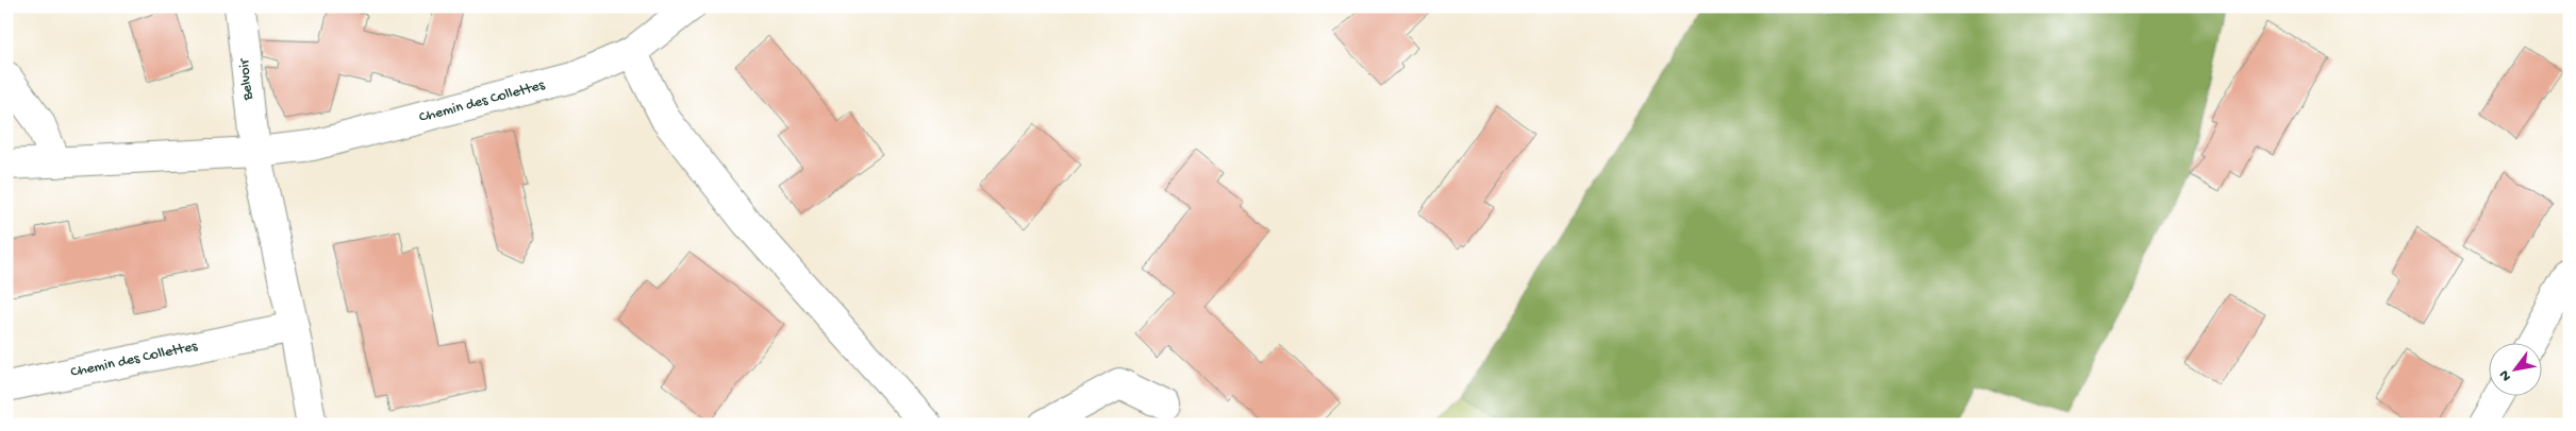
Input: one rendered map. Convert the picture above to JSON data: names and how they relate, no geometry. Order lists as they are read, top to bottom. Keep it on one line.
{"streets":{"street":["Belvoir","Chemin des Collettes"]},"crossings":[["Belvoir","Chemin des Collettes"]],"north":"bottom left"}
